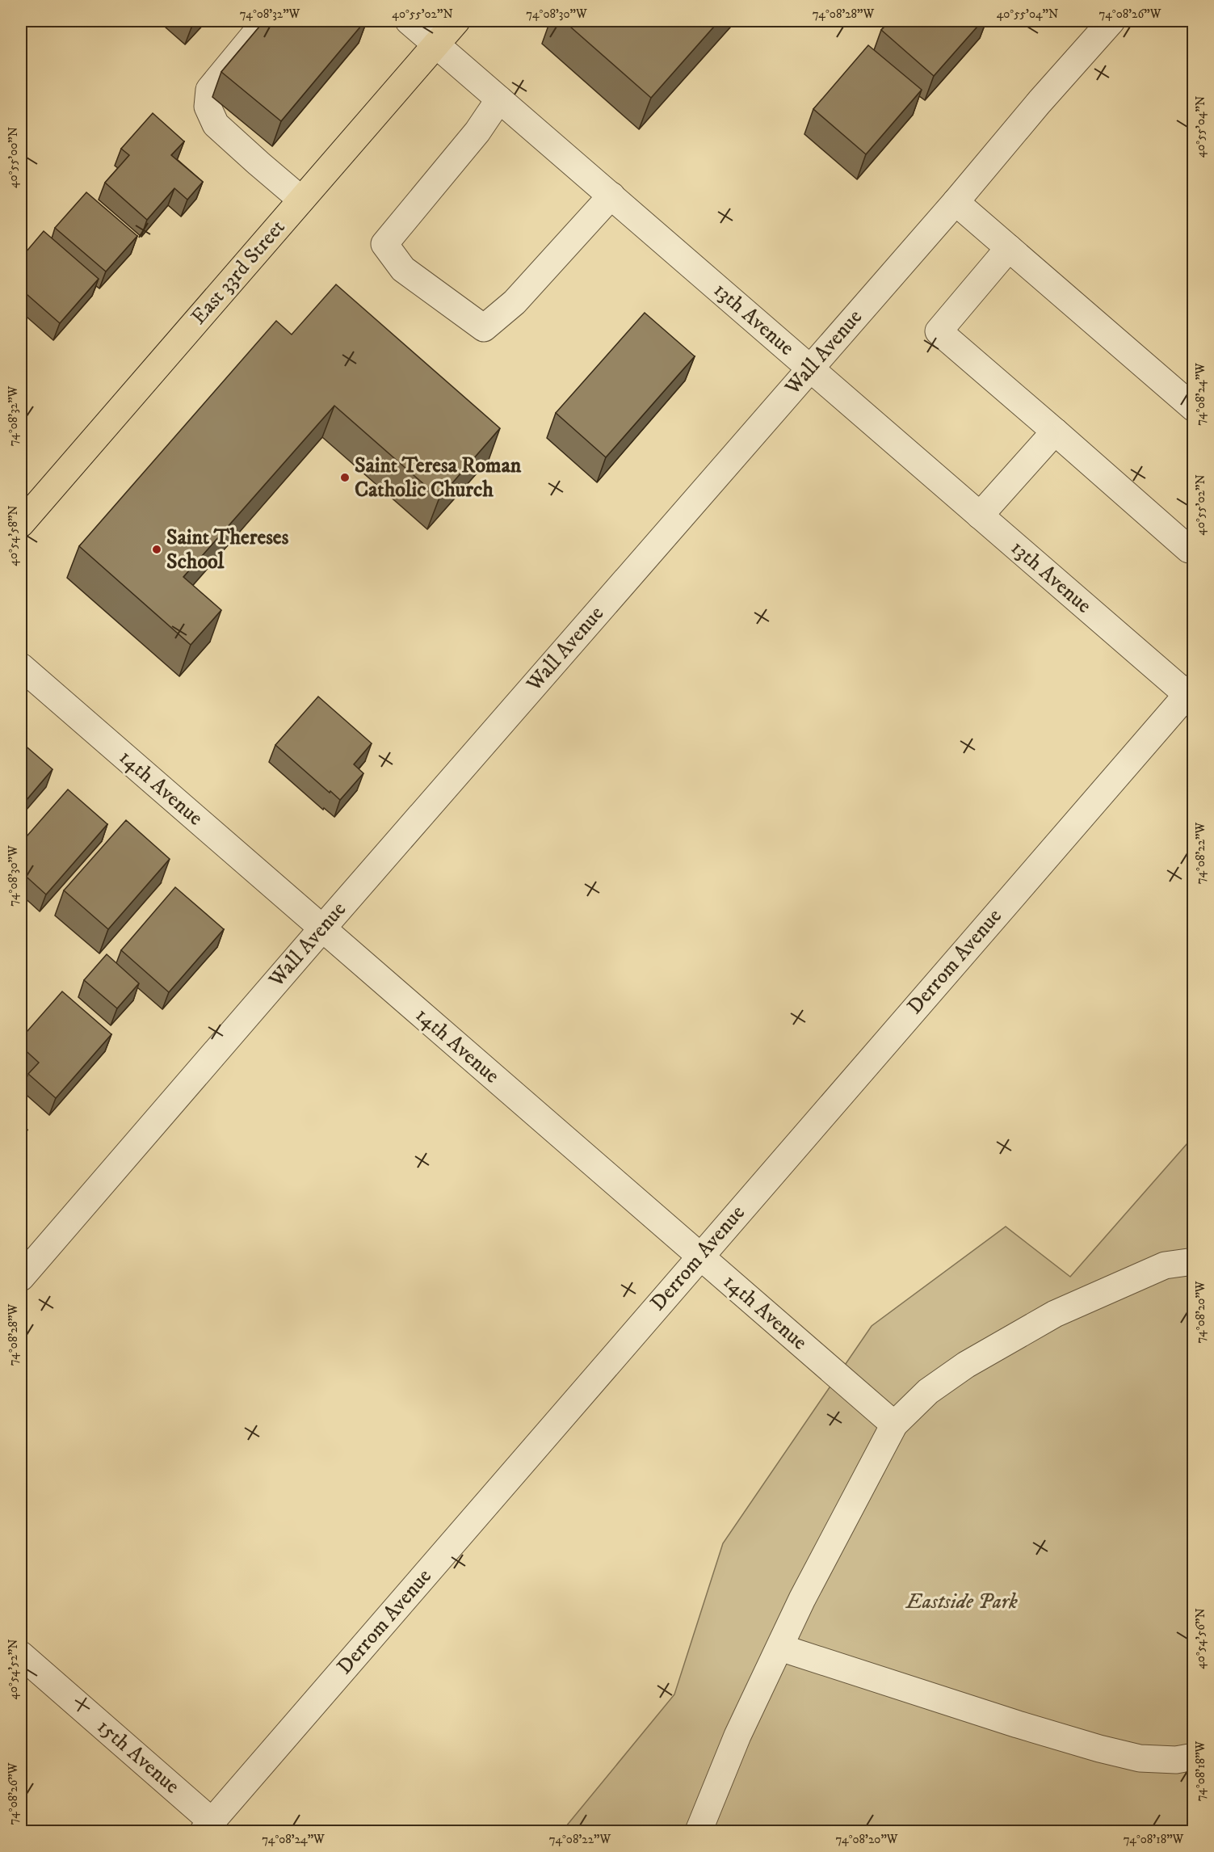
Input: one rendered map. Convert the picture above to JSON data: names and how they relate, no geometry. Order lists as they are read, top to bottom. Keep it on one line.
{"streets":{"main road":["East 33rd Street"],"street":["13th Avenue","Wall Avenue","14th Avenue","Derrom Avenue","15th Avenue"]},"crossings":[["East 33rd Street","13th Avenue"],["13th Avenue","Wall Avenue"],["13th Avenue","Derrom Avenue"],["Wall Avenue","14th Avenue"],["14th Avenue","Derrom Avenue"],["Derrom Avenue","15th Avenue"]],"parks":["Eastside Park"],"places":["Saint Teresa Roman Catholic Church","Saint Thereses School"],"coordinates":["74°08'32\"W","40°55'02\"N","74°08'30\"W","74°08'28\"W","40°55'04\"N","74°08'26\"W","40°55'00\"N","74°08'24\"W","40°54'58\"N","74°08'22\"W","74°08'20\"W","40°54'56\"N","40°54'52\"N","74°08'18\"W"]}
